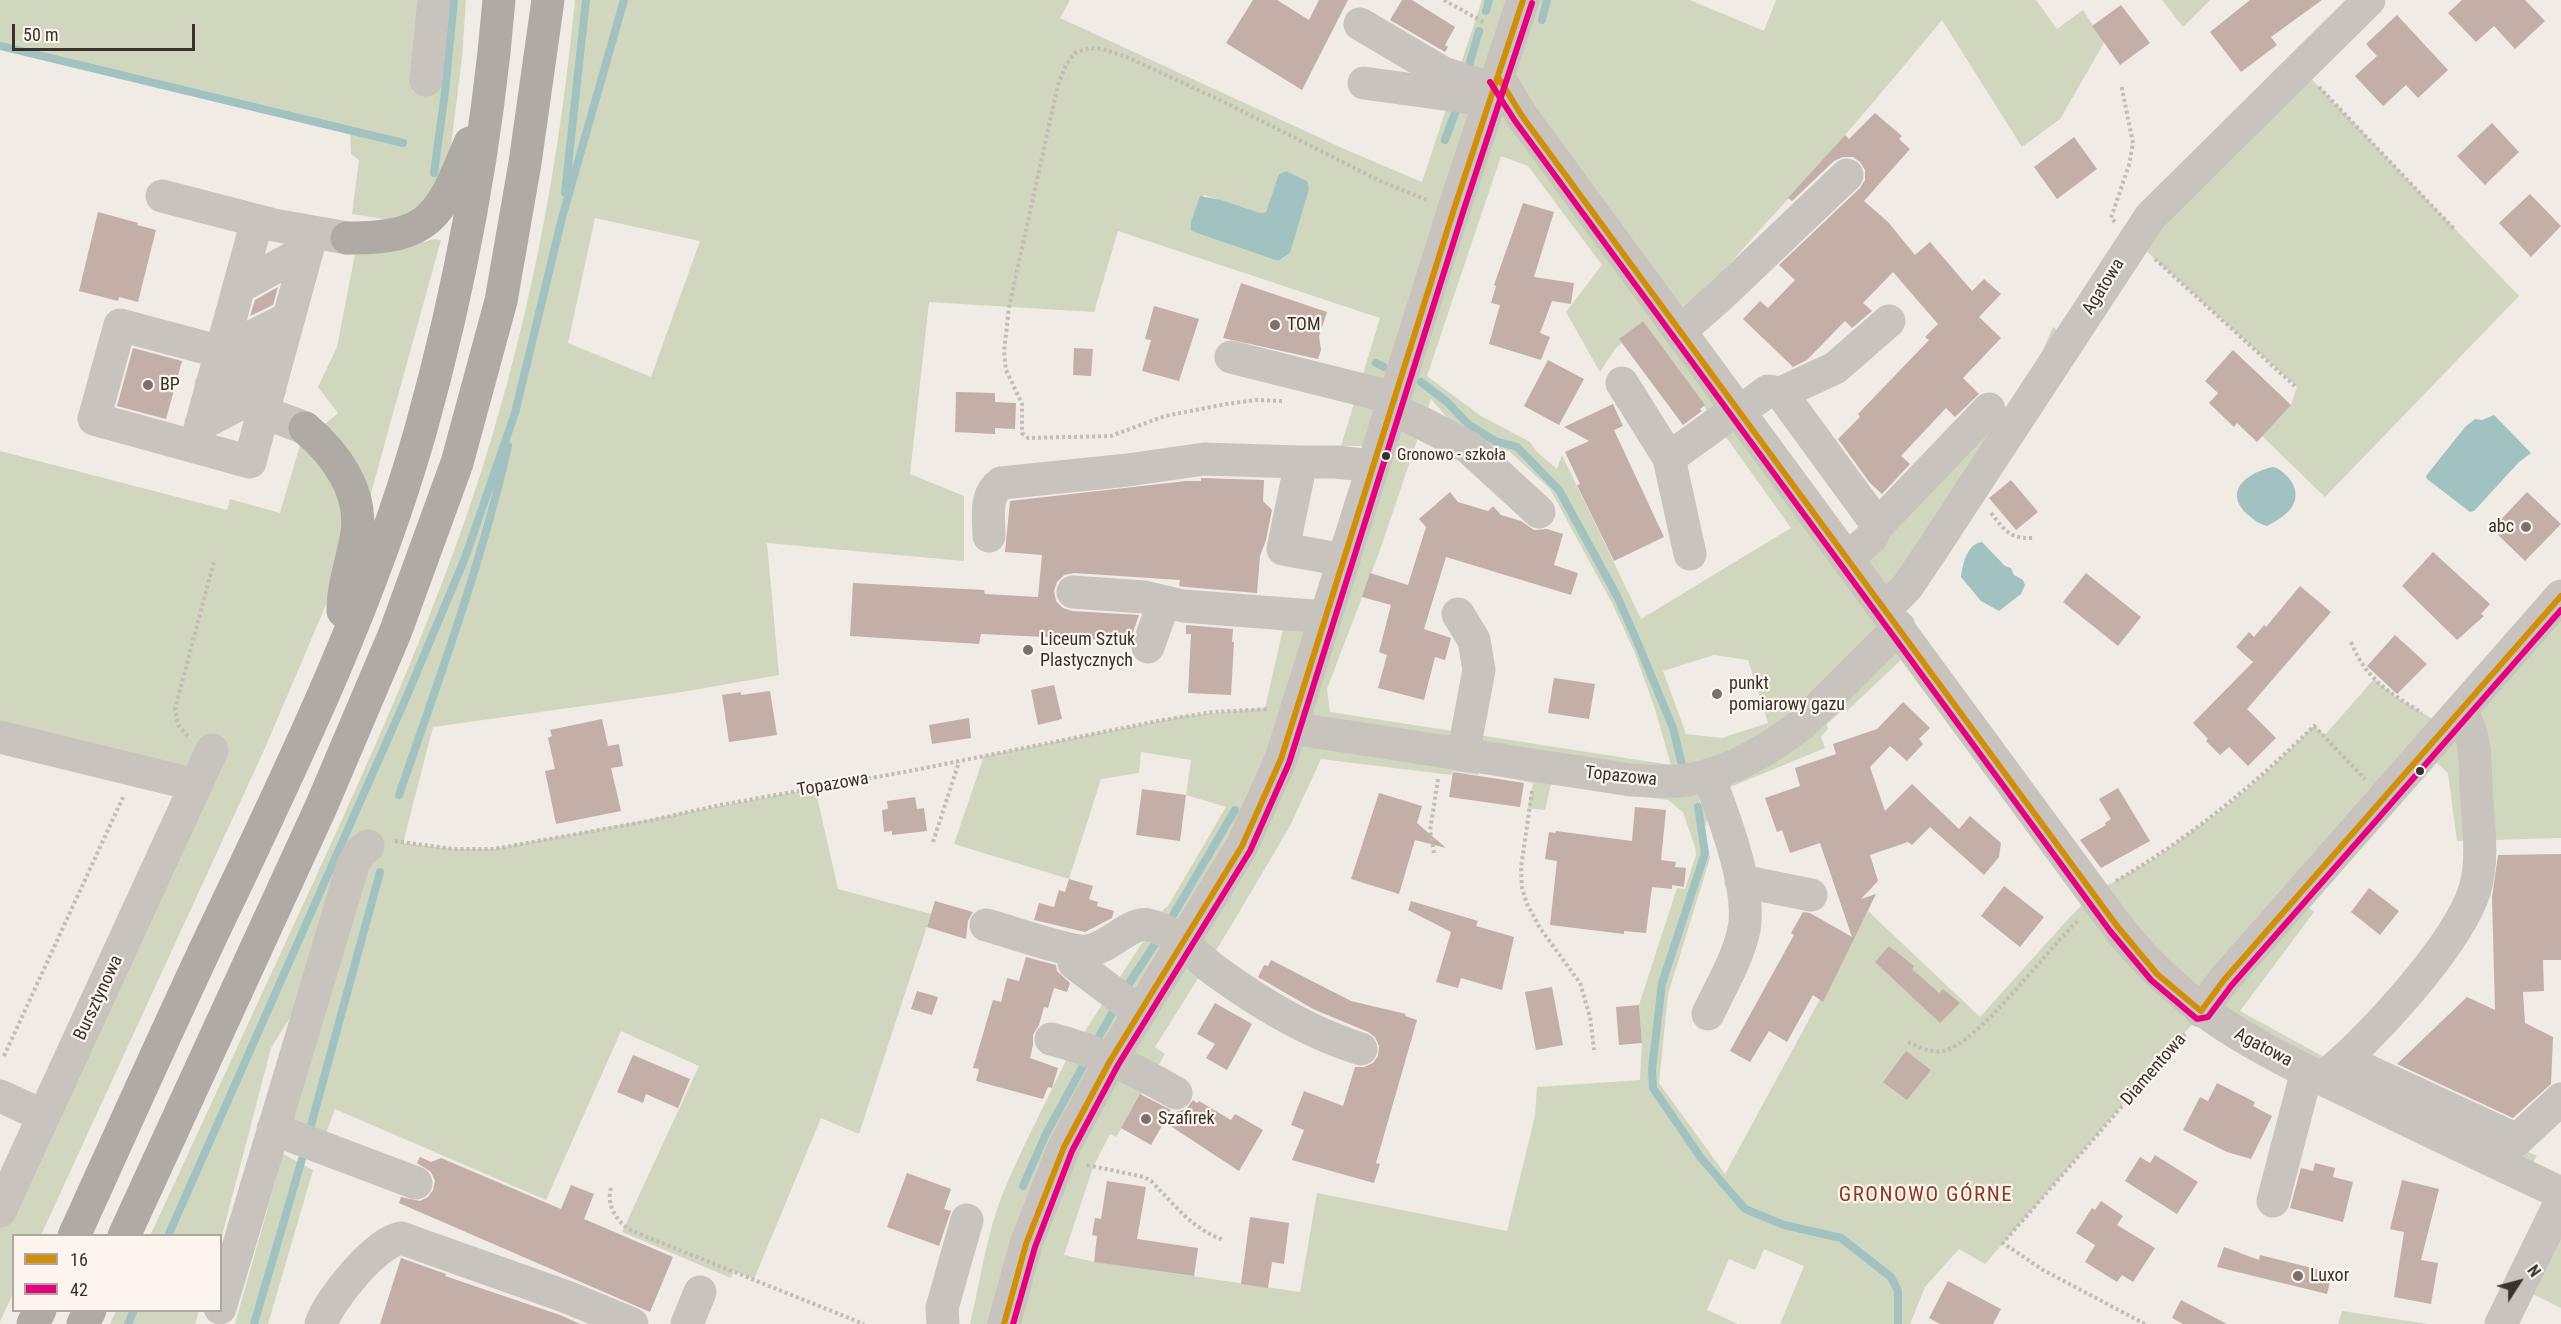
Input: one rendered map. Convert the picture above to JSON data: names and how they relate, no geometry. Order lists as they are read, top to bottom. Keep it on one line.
{"streets":{"street":["Agatowa","Topazowa","Bursztynowa"],"path":["Diamentowa"]},"crossings":[["Agatowa","Topazowa"],["Agatowa","Diamentowa"]],"districts":["GRONOWO GÓRNE"],"places":["TOM","BP","Gronowo - szkoła","abc","Liceum Sztuk Plastycznych","punkt pomiarowy gazu","Szafirek","Luxor"],"lines":["transit line 16","transit line 42"],"legend":["16","42"],"scale_bar":"50 m","north":"top right"}
